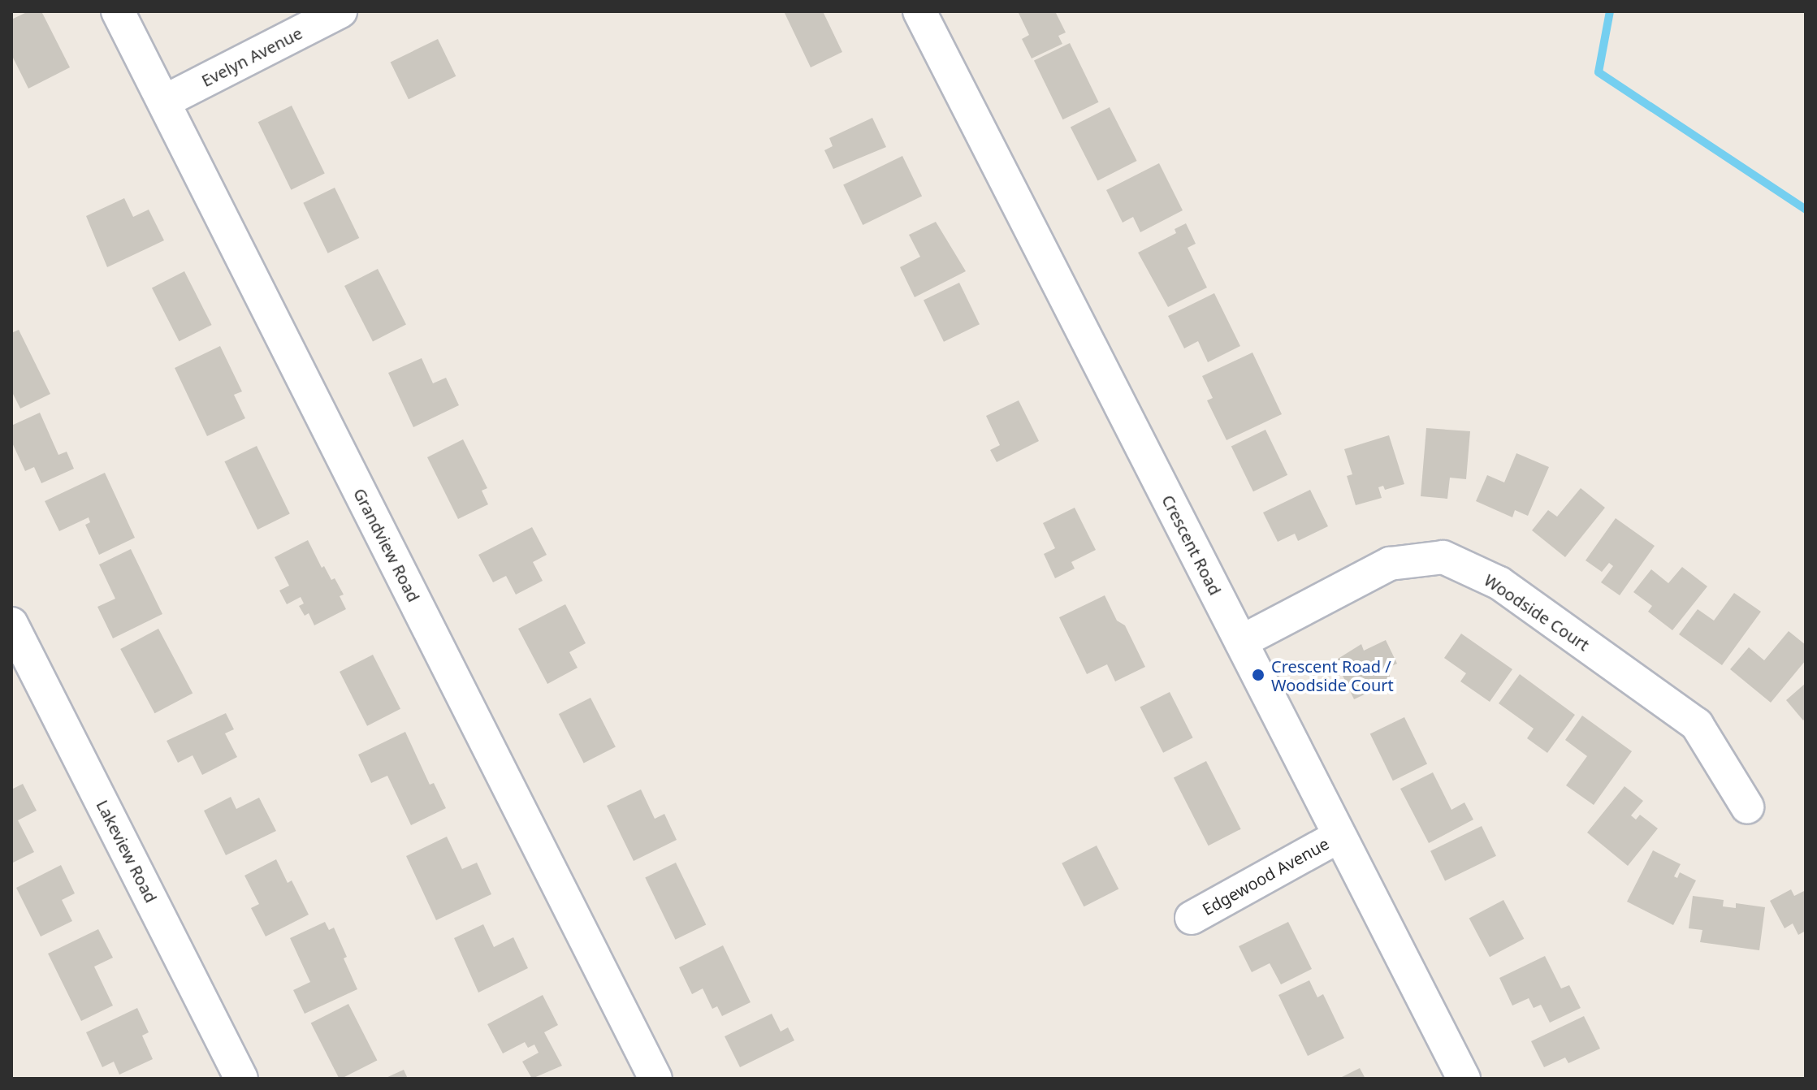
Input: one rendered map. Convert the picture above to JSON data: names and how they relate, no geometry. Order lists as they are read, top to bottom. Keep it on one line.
{"streets":{"street":["Evelyn Avenue","Grandview Road","Crescent Road","Woodside Court","Lakeview Road","Edgewood Avenue"]},"crossings":[["Evelyn Avenue","Grandview Road"],["Crescent Road","Woodside Court"],["Crescent Road","Edgewood Avenue"]],"places":["Crescent Road / Woodside Court"]}
